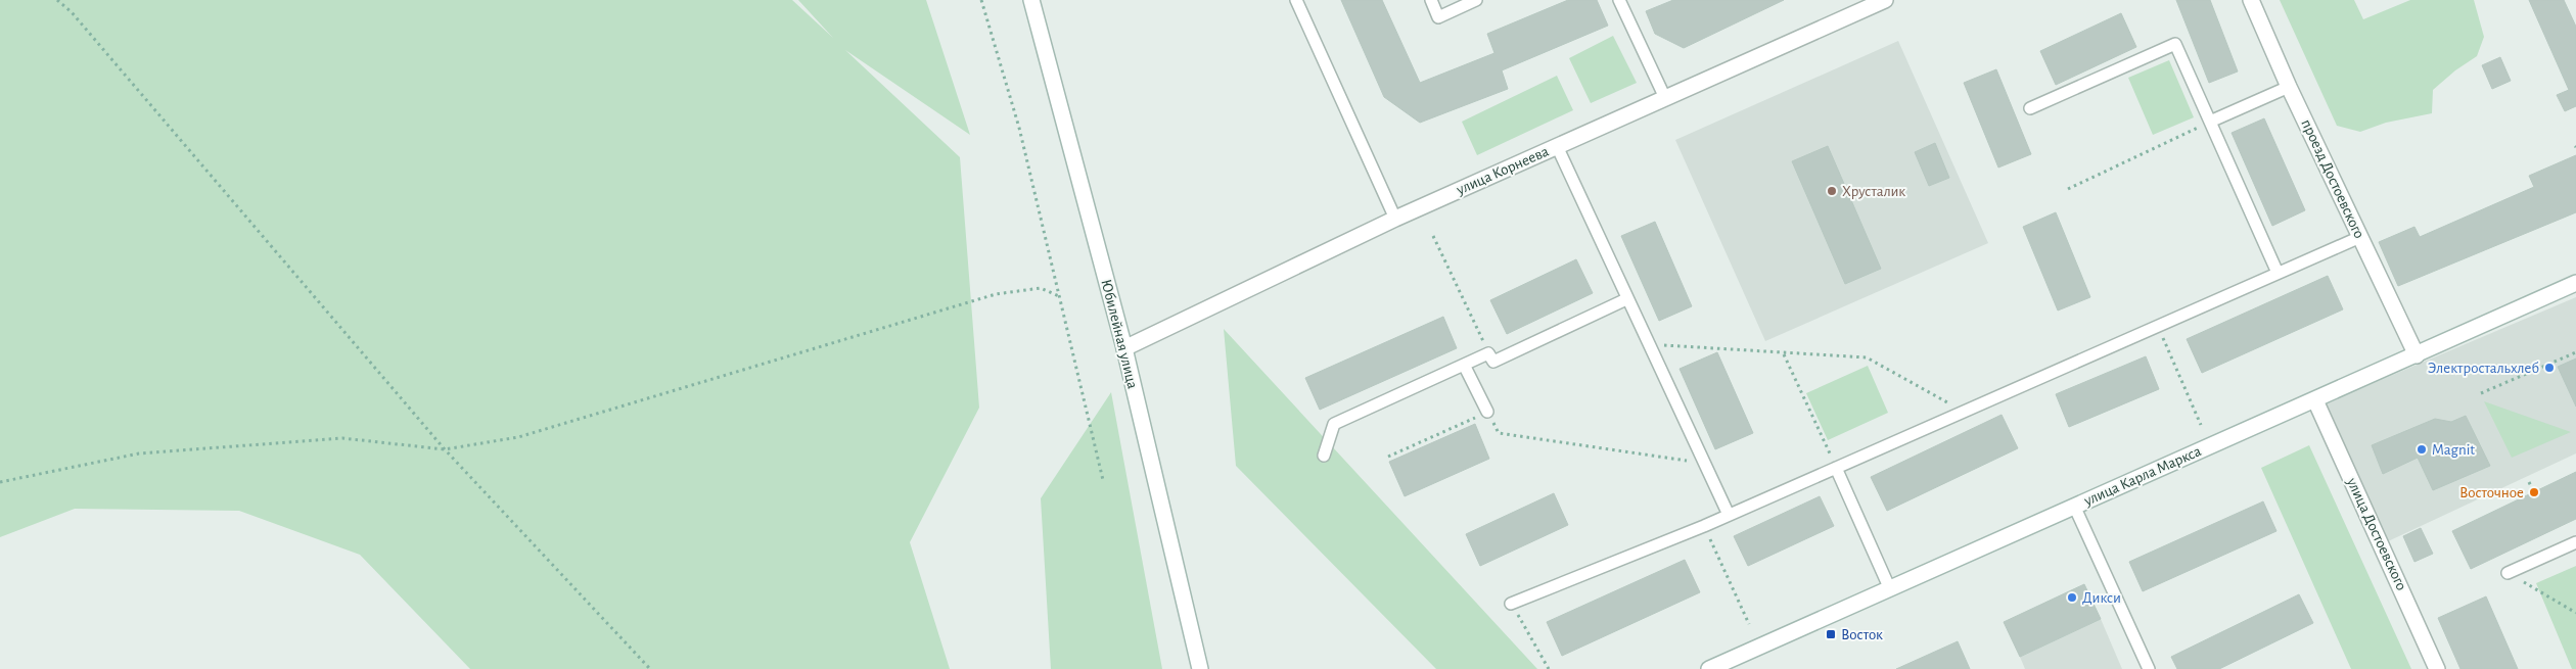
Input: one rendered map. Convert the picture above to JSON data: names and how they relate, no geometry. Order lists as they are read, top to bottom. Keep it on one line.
{"streets":{"street":["улица Корнеева","проезд Достоевского","Юбилейная улица","улица Карла Маркса","улица Достоевского"]},"crossings":[["улица Корнеева","Юбилейная улица"],["проезд Достоевского","улица Карла Маркса"],["улица Карла Маркса","улица Достоевского"]],"places":{"other":["Хрусталик","Электростальхлеб","Magnit","Восточное","Дикси"],"transit":["Восток"]}}
